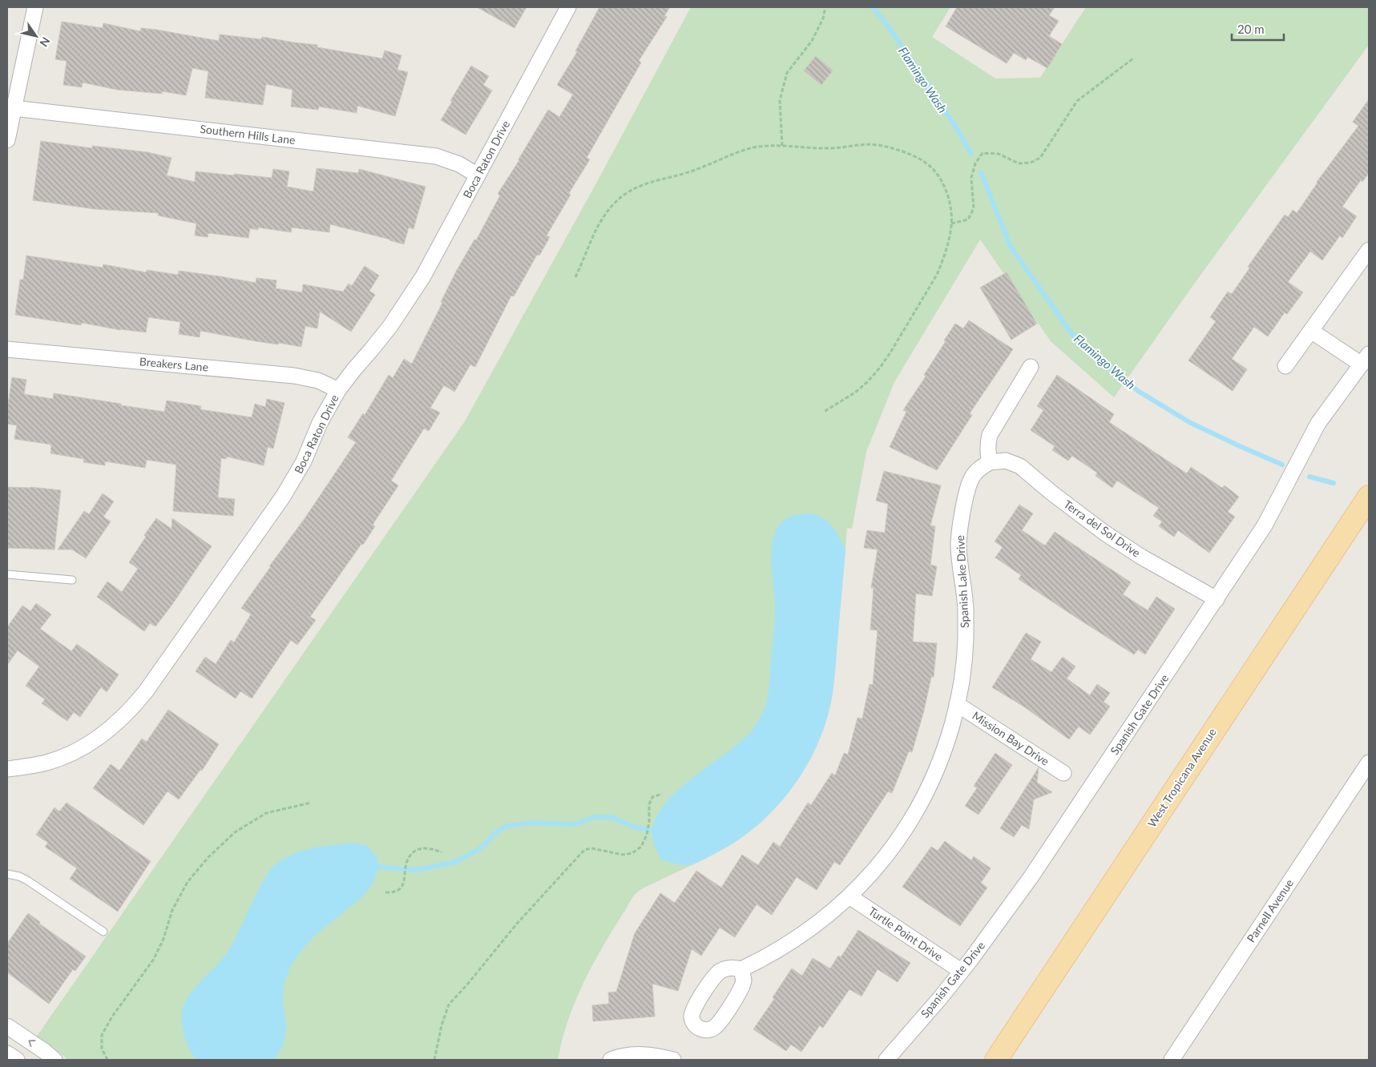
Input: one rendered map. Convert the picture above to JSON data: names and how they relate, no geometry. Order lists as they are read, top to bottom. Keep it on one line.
{"streets":{"main road":["West Tropicana Avenue"],"street":["Southern Hills Lane","Boca Raton Drive","Breakers Lane","Terra del Sol Drive","Spanish Lake Drive","Spanish Gate Drive","Mission Bay Drive","Parnell Avenue","Turtle Point Drive"]},"crossings":[["Southern Hills Lane","Boca Raton Drive"],["Boca Raton Drive","Breakers Lane"],["Terra del Sol Drive","Spanish Lake Drive"],["Terra del Sol Drive","Spanish Gate Drive"],["Spanish Lake Drive","Mission Bay Drive"],["Spanish Lake Drive","Turtle Point Drive"],["Spanish Gate Drive","Turtle Point Drive"]],"water":["Flamingo Wash"],"scale_bar":"20 m","north":"bottom right"}
